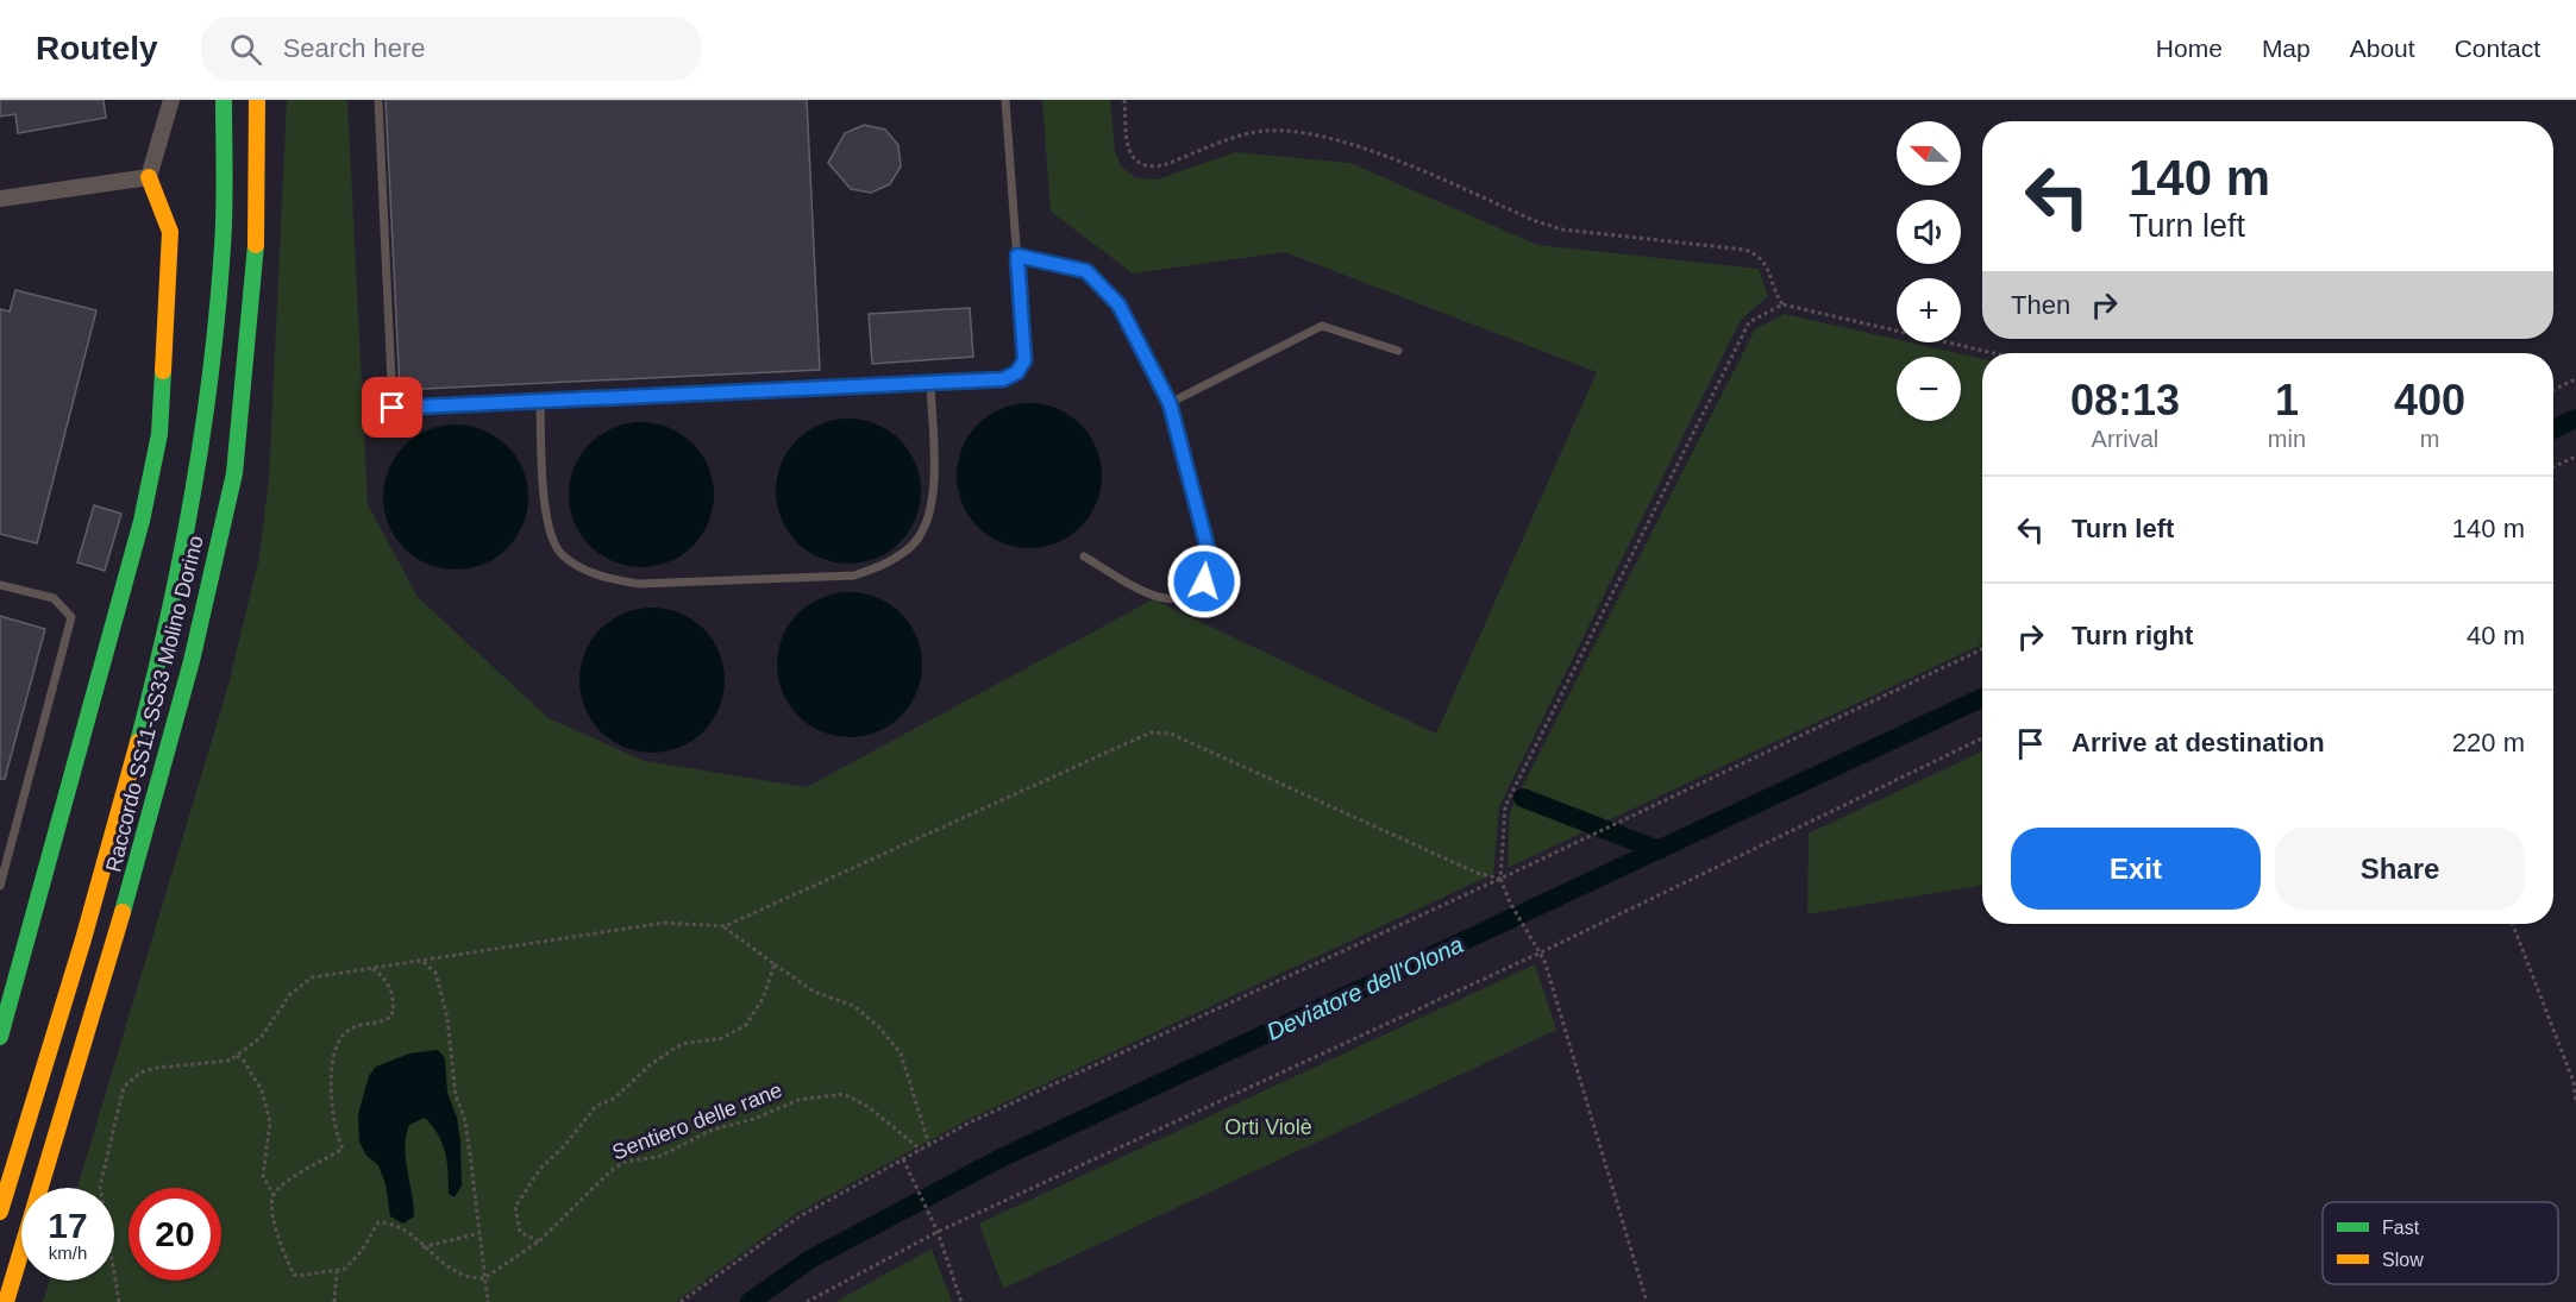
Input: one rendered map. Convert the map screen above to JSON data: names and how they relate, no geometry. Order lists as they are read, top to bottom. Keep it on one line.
{"streets":{"main road":["Raccordo SS11-SS33 Molino Dorino"],"path":["Sentiero delle rane"]},"water":["Deviatore dell'Olona"],"parks":["Orti Violè"],"legend":["Fast","Slow"],"north":"left","page":{"header":"Routely","search":"Search here","nav":["Home","Map","About","Contact"],"map_buttons":["+","−"],"turn":["140 m","Turn left"],"then":"Then","eta":["08:13","Arrival","1","min","400","m"],"list":[{"name":"Turn left","value":"140 m"},{"name":"Turn right","value":"40 m"},{"name":"Arrive at destination","value":"220 m"}],"buttons":["Exit","Share"],"speed":"17 km/h","limit":"20"}}
